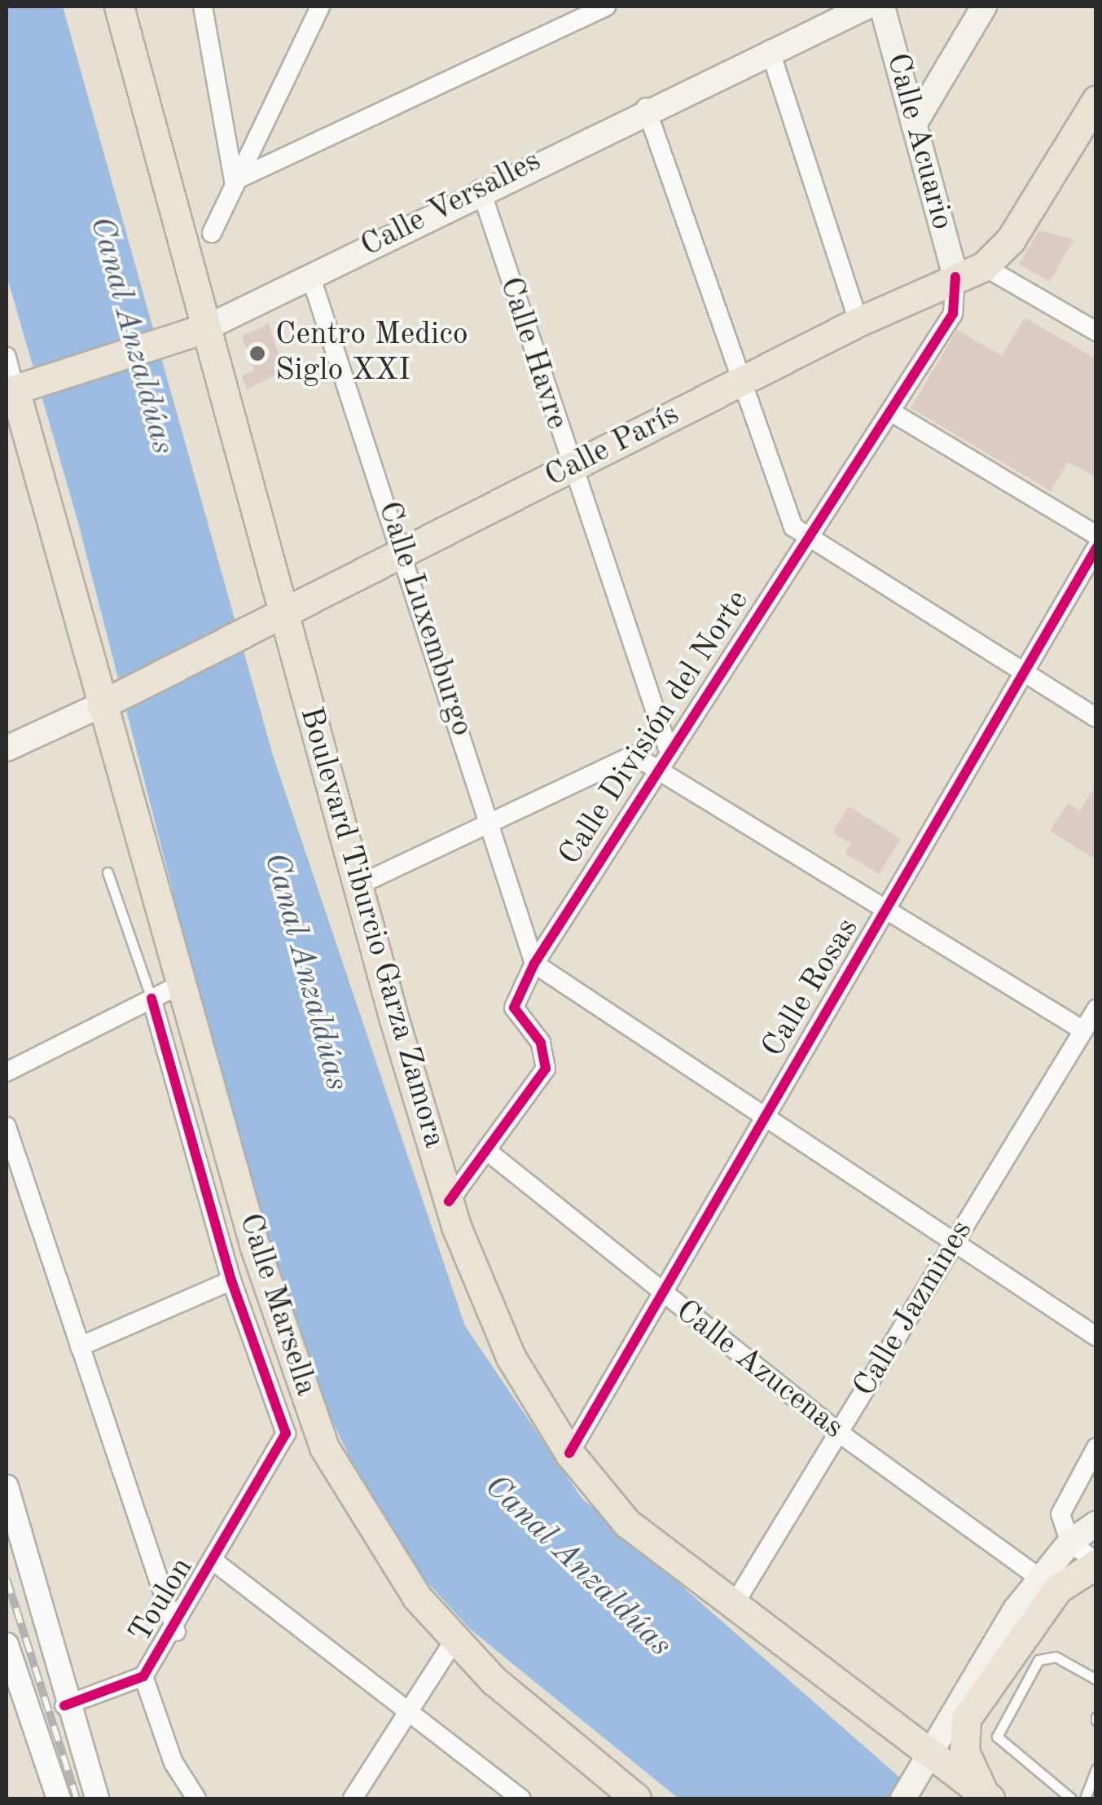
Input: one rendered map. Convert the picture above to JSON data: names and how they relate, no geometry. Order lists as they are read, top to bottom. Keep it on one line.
{"streets":{"main road":["Calle Acuario","Calle Versalles","Calle París","Boulevard Tiburcio Garza Zamora","Calle Marsella"],"street":["Calle Havre","Calle Luxemburgo","Calle División del Norte","Calle Rosas","Calle Jazmines","Calle Azucenas","Toulon"]},"crossings":[["Calle Acuario","Calle París"],["Calle Acuario","Calle División del Norte"],["Calle Versalles","Calle Havre"],["Calle Versalles","Calle Luxemburgo"],["Calle Versalles","Boulevard Tiburcio Garza Zamora"],["Calle Versalles","Calle Marsella"],["Calle Havre","Calle París"],["Calle Havre","Calle División del Norte"],["Calle París","Calle Luxemburgo"],["Calle París","Calle División del Norte"],["Calle París","Boulevard Tiburcio Garza Zamora"],["Calle París","Calle Marsella"],["Calle Luxemburgo","Calle División del Norte"],["Calle División del Norte","Boulevard Tiburcio Garza Zamora"],["Calle División del Norte","Calle Azucenas"],["Boulevard Tiburcio Garza Zamora","Calle Rosas"],["Boulevard Tiburcio Garza Zamora","Calle Jazmines"],["Calle Rosas","Calle Azucenas"],["Calle Jazmines","Calle Azucenas"]],"water":["Canal Anzaldúas"],"places":["Centro Medico Siglo XXI"]}
